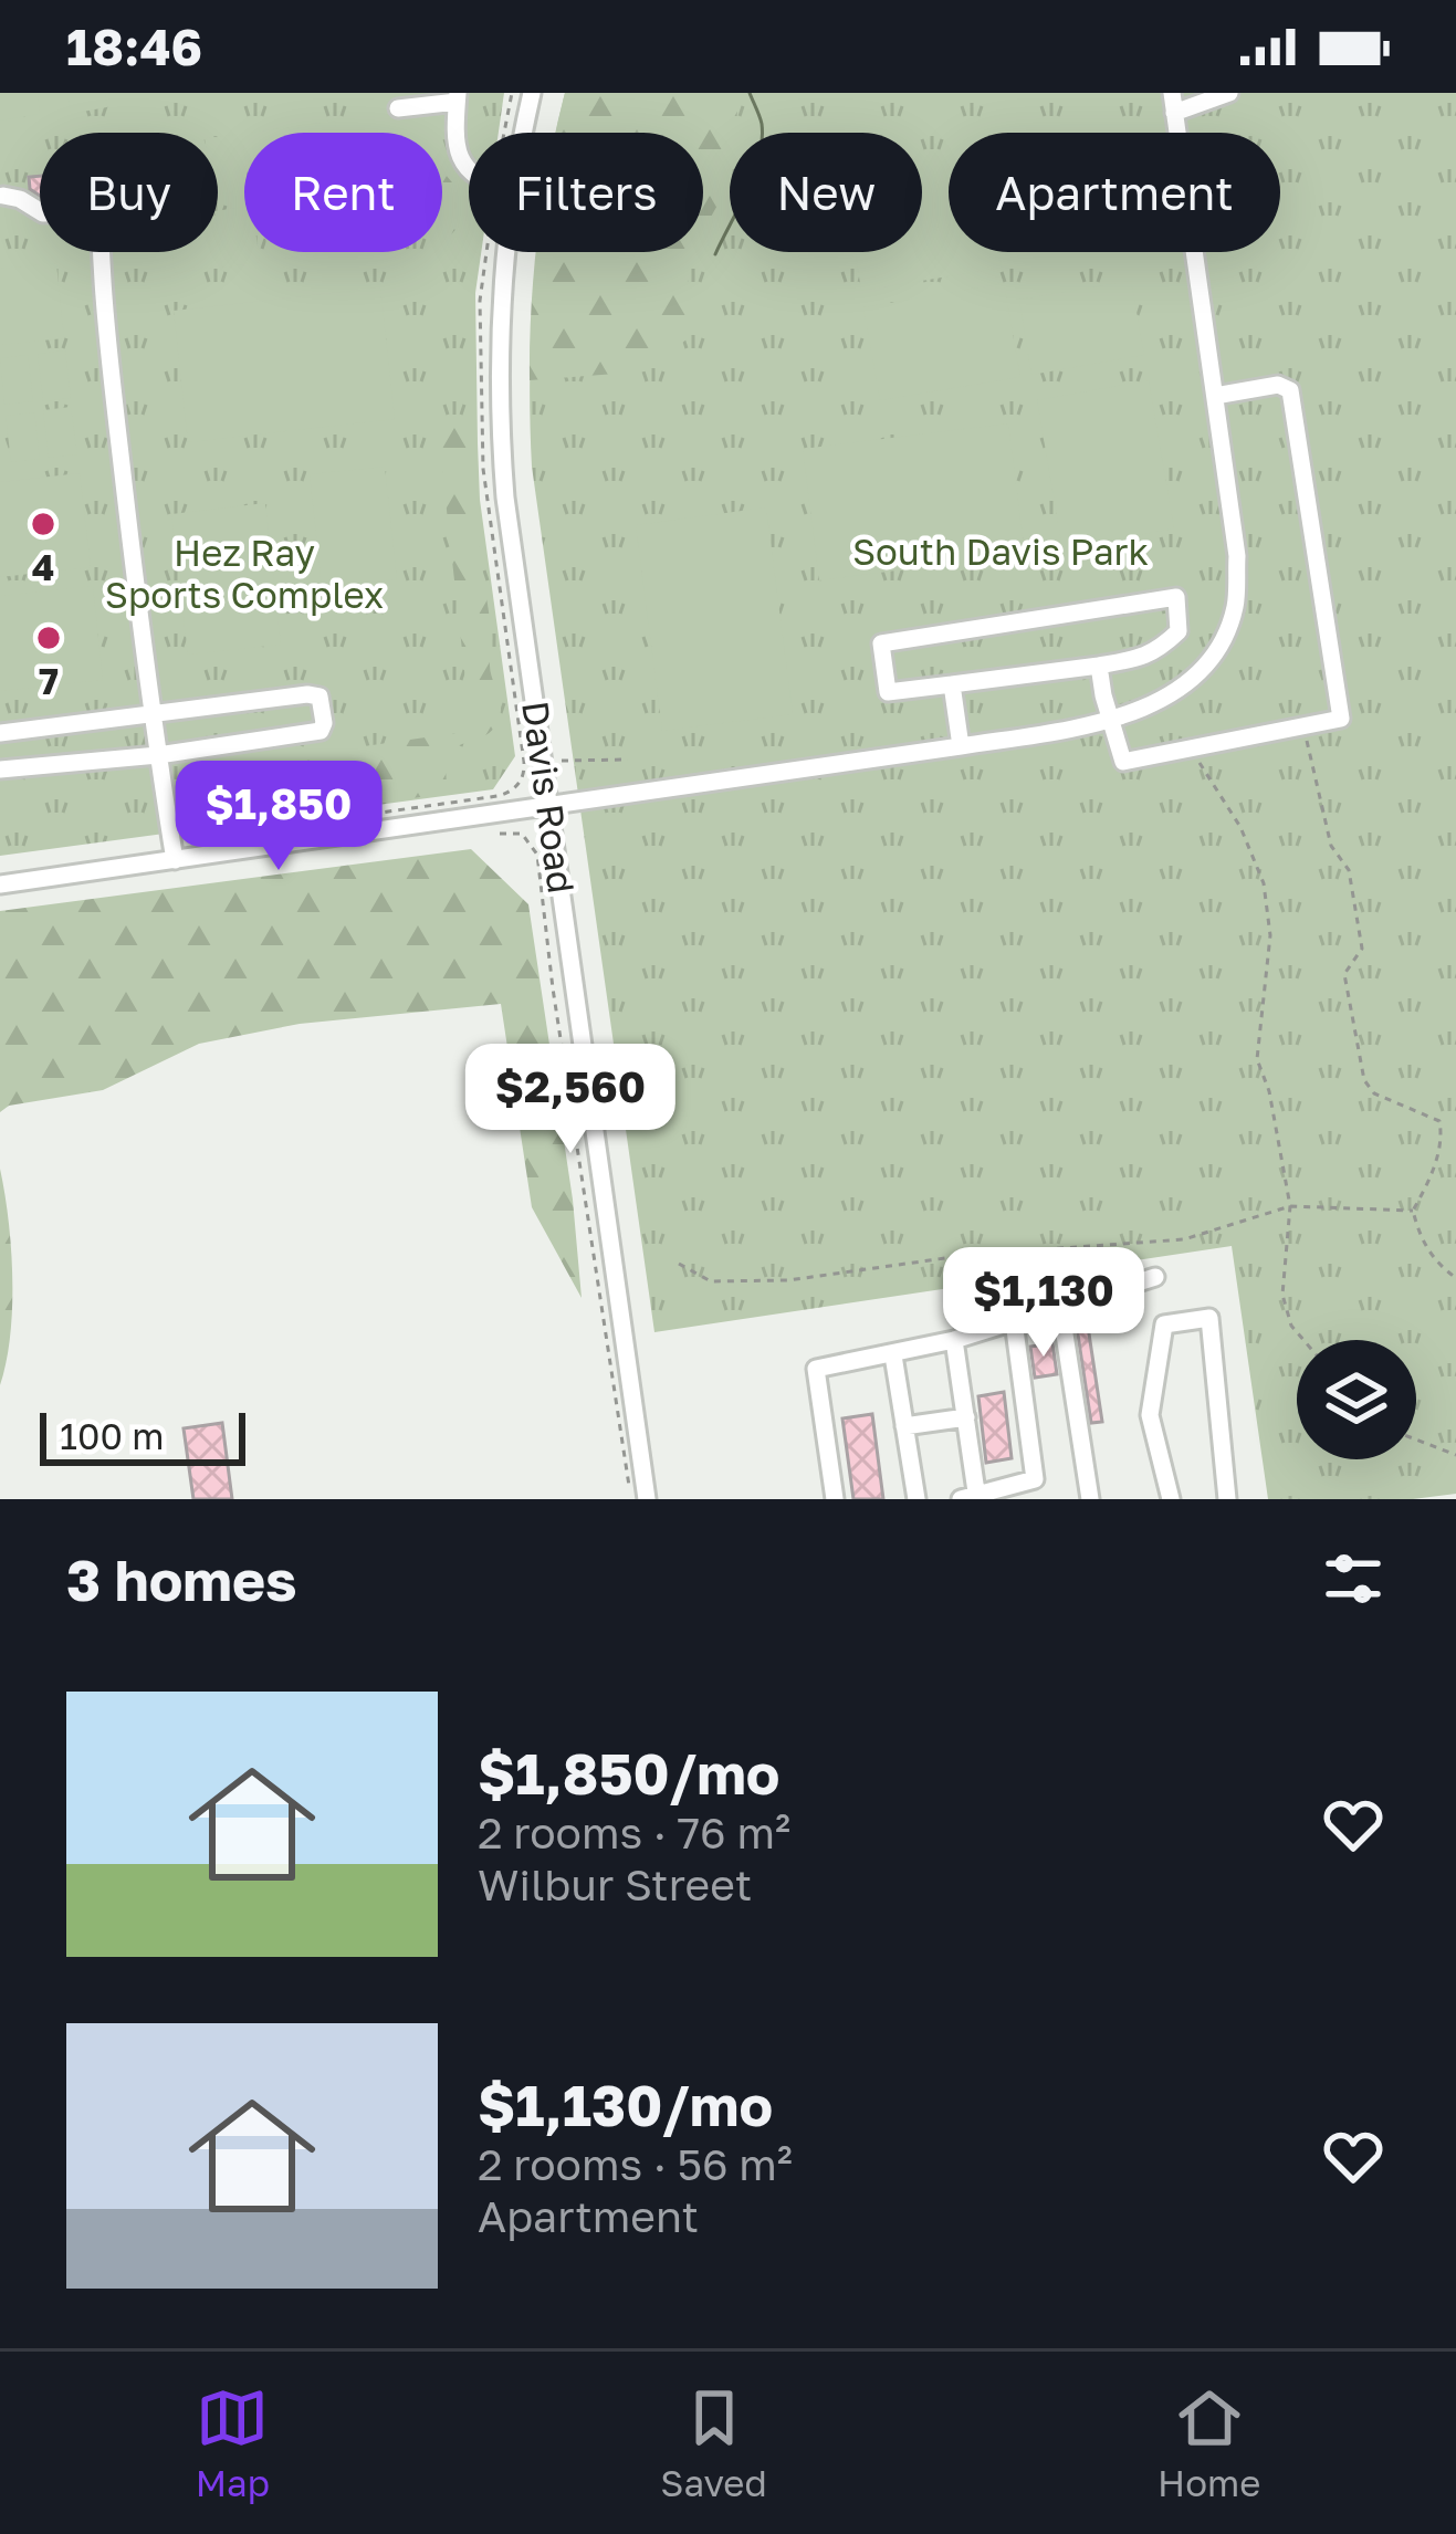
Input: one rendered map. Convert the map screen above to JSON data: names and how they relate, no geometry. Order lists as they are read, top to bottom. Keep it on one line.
{"streets":{"street":["Davis Road"]},"parks":["South Davis Park","Hez Ray Sports Complex"],"places":["4","7"],"scale_bar":"100 m","page":{"status":"18:46","chip":["Buy","Rent","Filters","New","Apartment"],"price":["$1,850","$2,560","$1,130"],"scale":"100 m","heading":"3 homes","list":[{"name":"$1,850/mo","note":"2 rooms · 76 m² · Wilbur Street"},{"name":"$1,130/mo","note":"2 rooms · 56 m² · Apartment"}],"tabs":["Map","Saved","Home"]}}
